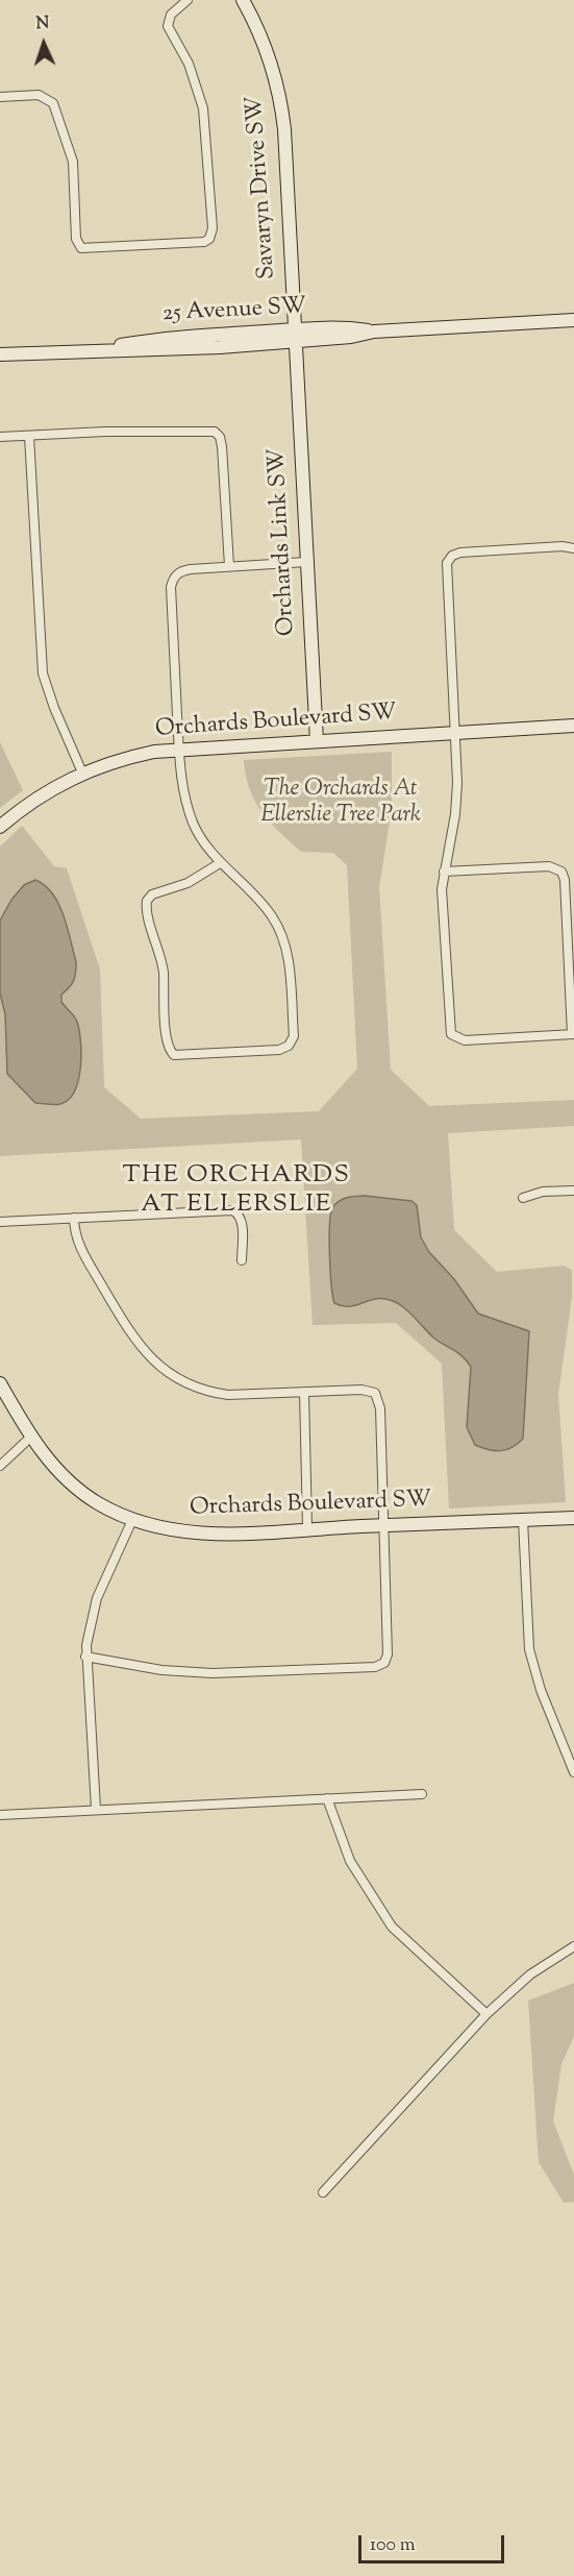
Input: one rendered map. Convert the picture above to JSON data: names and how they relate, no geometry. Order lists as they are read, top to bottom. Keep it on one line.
{"streets":{"street":["Savaryn Drive SW","25 Avenue SW","Orchards Link SW","Orchards Boulevard SW"]},"crossings":[["Savaryn Drive SW","25 Avenue SW"],["Savaryn Drive SW","Orchards Link SW"],["25 Avenue SW","Orchards Link SW"],["Orchards Link SW","Orchards Boulevard SW"]],"districts":["THE ORCHARDS AT ELLERSLIE"],"parks":["The Orchards At Ellerslie Tree Park"],"scale_bar":"100 m","north":"top"}
